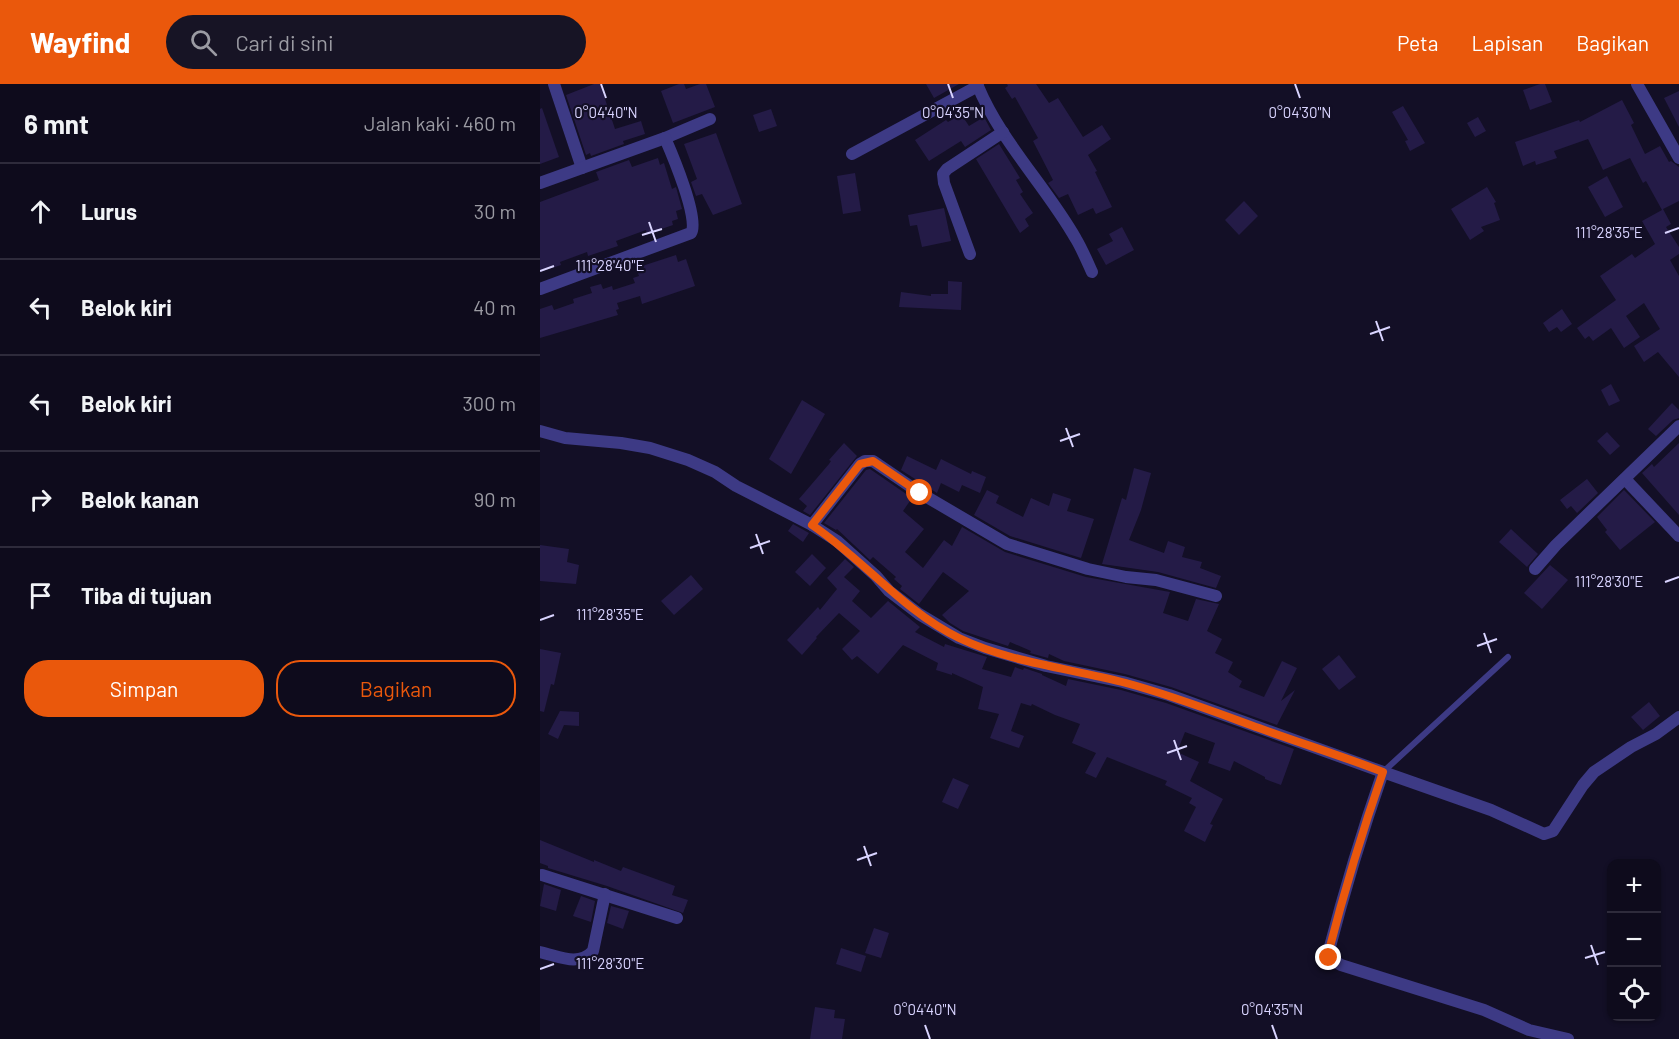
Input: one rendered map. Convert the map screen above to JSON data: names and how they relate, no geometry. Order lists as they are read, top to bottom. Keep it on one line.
{"page":{"header":"Wayfind","search":"Cari di sini","nav":["Peta","Lapisan","Bagikan"],"heading":["6 mnt","Jalan kaki · 460 m"],"list":[["Lurus","30 m"],["Belok kiri","40 m"],["Belok kiri","300 m"],["Belok kanan","90 m"],"Tiba di tujuan"],"buttons":["Simpan","Bagikan"],"map_buttons":["+","−"]},"coordinates":["0°04'40\"N","0°04'35\"N","0°04'30\"N","111°28'35\"E","111°28'40\"E","111°28'30\"E"]}
